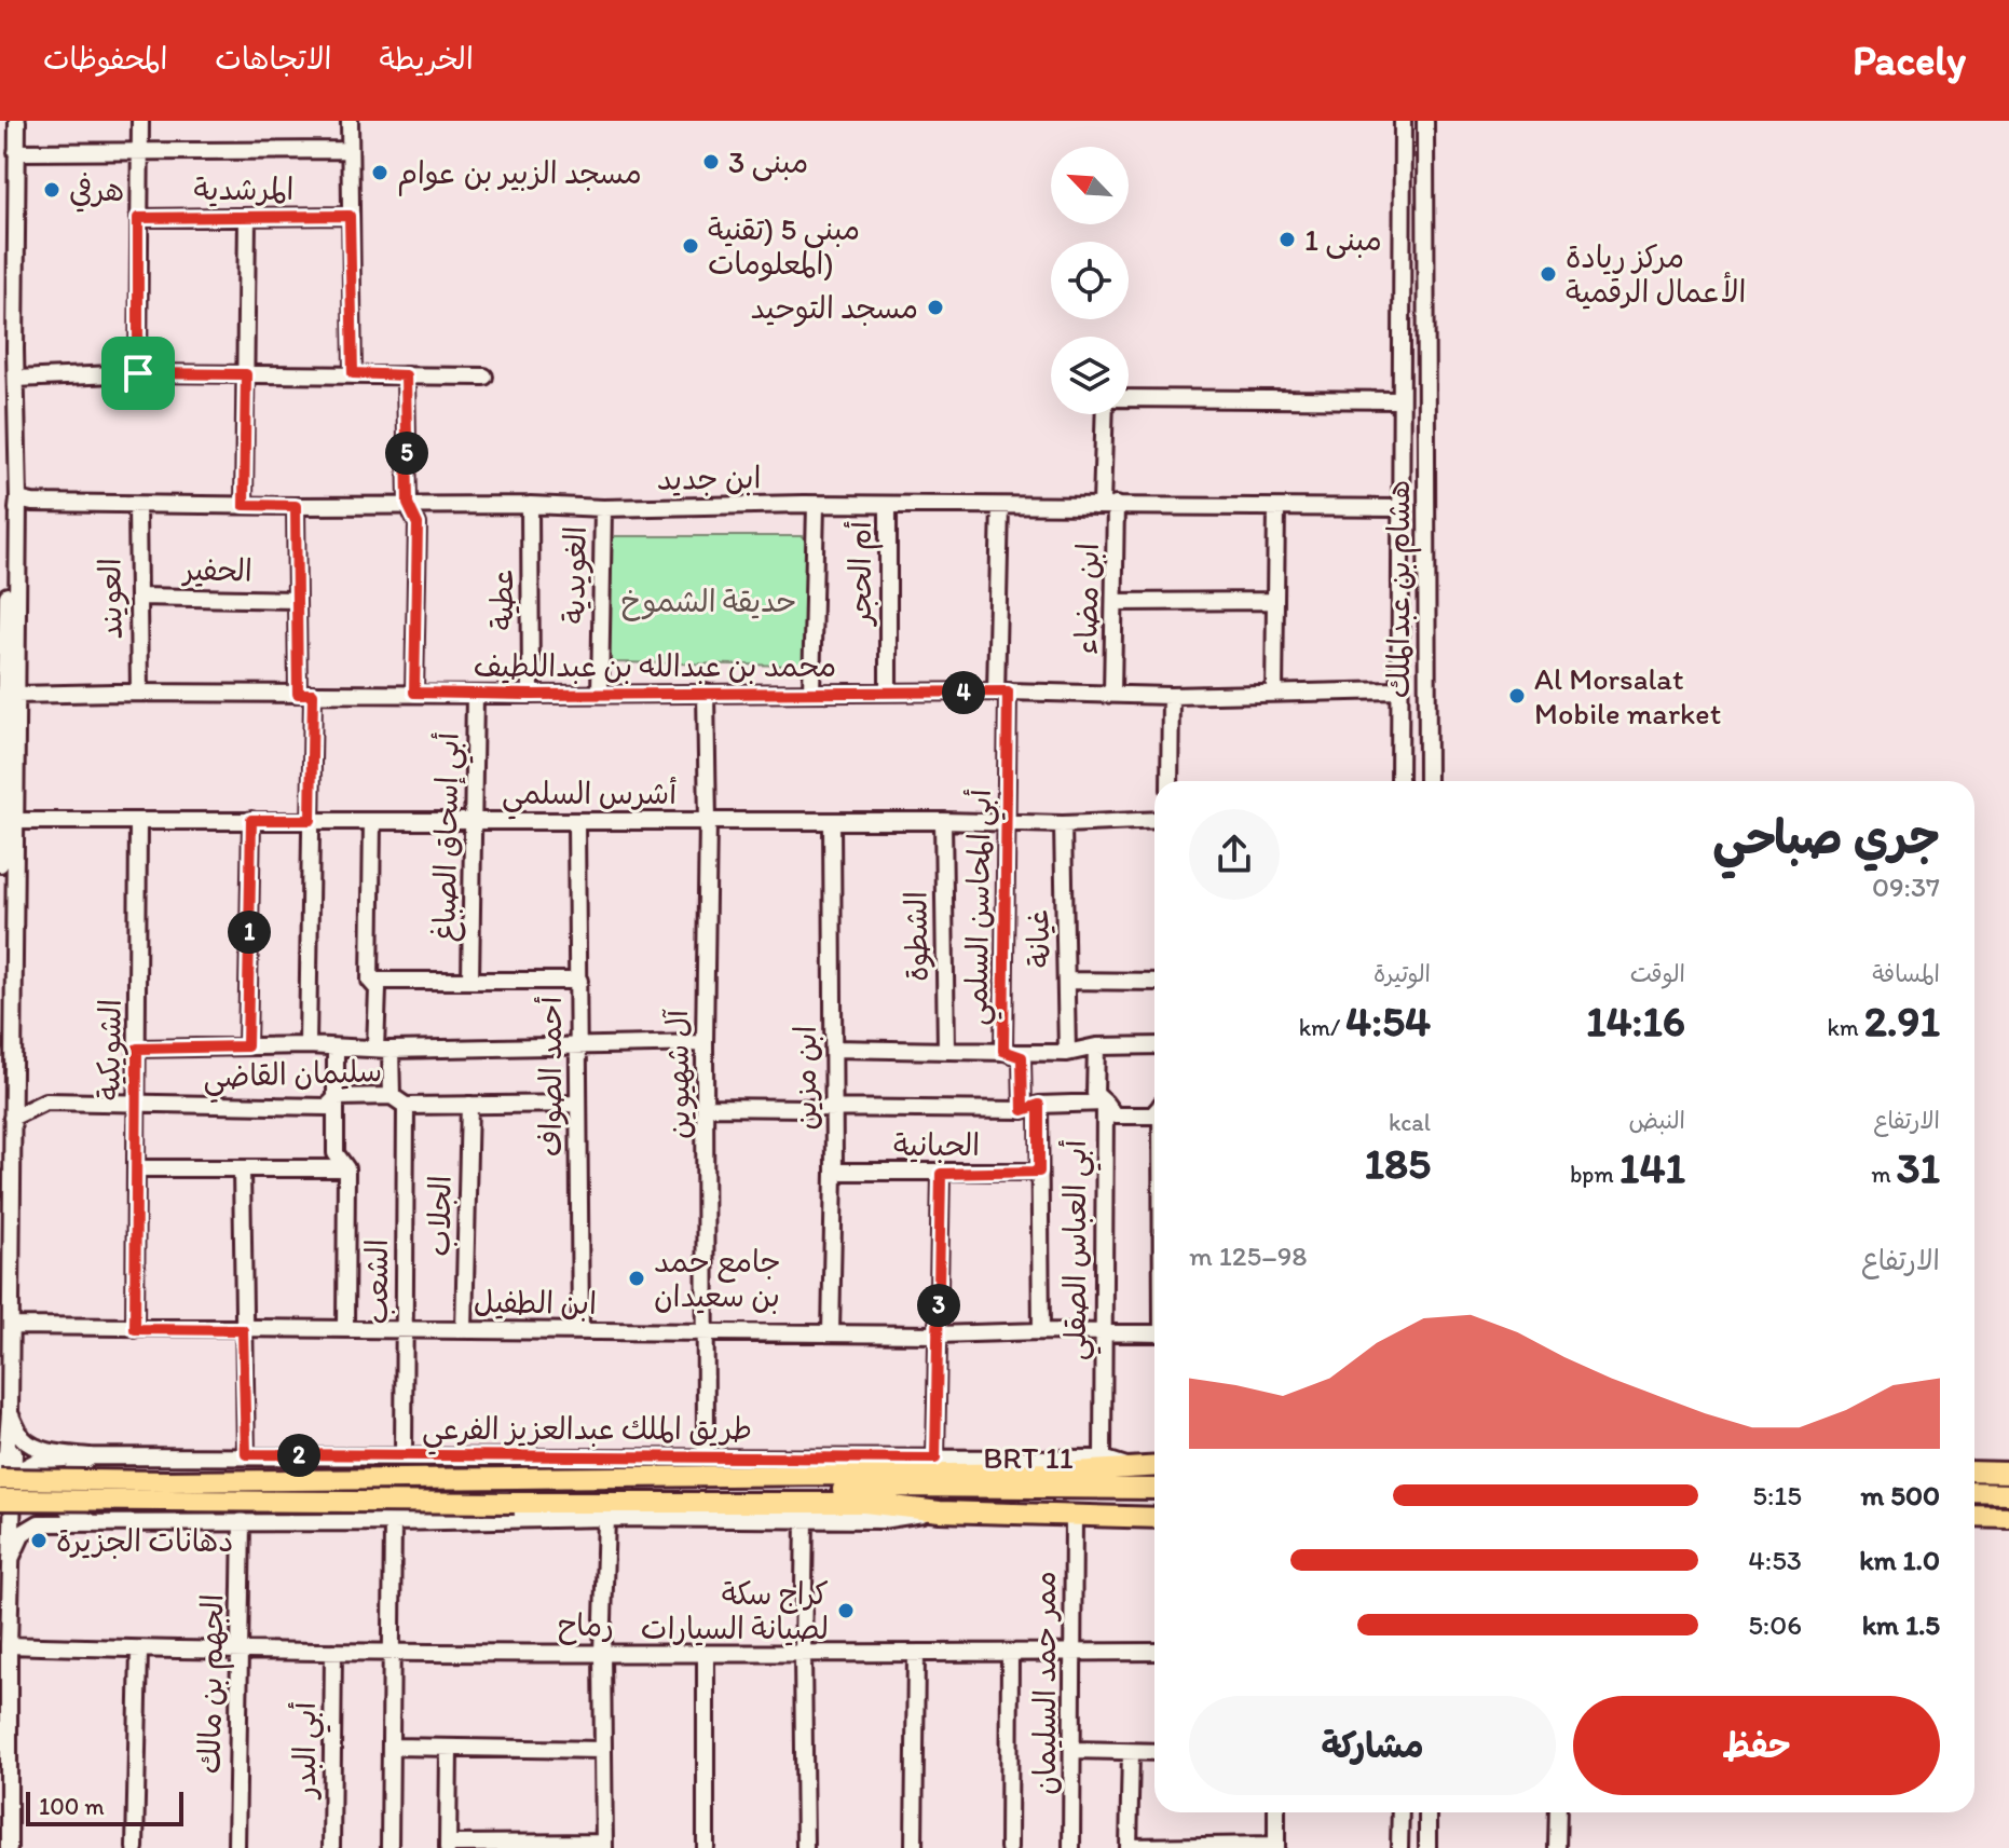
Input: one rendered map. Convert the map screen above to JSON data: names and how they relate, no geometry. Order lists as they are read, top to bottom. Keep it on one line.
{"streets":{"main road":["BRT 11"],"street":["المرشدية","ابن جديد","الحفير","أم الحجر","الغويدية","هشام بن عبدالملك","العويند","ابن مضاء","عطية","محمد بن عبدالله بن عبداللطيف","أشرس السلمي","أبي إسحاق الصباغ","أبي المحاسن السلمي","الشطوة","غيانة","الشويكية","سليمان القاضي","آل شهيوين","أحمد الصواف","ابن مزين","الحبانية","الجلاب","أبي العباس الصقلي","الشعب","ابن الطفيل","طريق الملك عبدالعزيز الفرعي","رماح","ممر حمد السليمان","الجهم بن مالك","أبي البدر"]},"crossings":[["ابن جديد","أم الحجر"],["ابن جديد","الغويدية"],["ابن جديد","هشام بن عبدالملك"],["ابن جديد","العويند"],["ابن جديد","ابن مضاء"],["ابن جديد","عطية"],["ابن جديد","أبي المحاسن السلمي"],["الحفير","العويند"],["أم الحجر","محمد بن عبدالله بن عبداللطيف"],["الغويدية","محمد بن عبدالله بن عبداللطيف"],["هشام بن عبدالملك","محمد بن عبدالله بن عبداللطيف"],["العويند","محمد بن عبدالله بن عبداللطيف"],["ابن مضاء","محمد بن عبدالله بن عبداللطيف"],["عطية","محمد بن عبدالله بن عبداللطيف"],["محمد بن عبدالله بن عبداللطيف","أبي إسحاق الصباغ"],["محمد بن عبدالله بن عبداللطيف","أبي المحاسن السلمي"],["محمد بن عبدالله بن عبداللطيف","آل شهيوين"],["أشرس السلمي","أبي إسحاق الصباغ"],["أشرس السلمي","أبي المحاسن السلمي"],["أشرس السلمي","الشطوة"],["أشرس السلمي","غيانة"],["أشرس السلمي","الشويكية"],["أشرس السلمي","آل شهيوين"],["أشرس السلمي","أحمد الصواف"],["أشرس السلمي","ابن مزين"],["الشويكية","سليمان القاضي"],["الشويكية","ابن الطفيل"],["سليمان القاضي","آل شهيوين"],["سليمان القاضي","أحمد الصواف"],["سليمان القاضي","الجلاب"],["سليمان القاضي","الشعب"],["آل شهيوين","ابن الطفيل"],["آل شهيوين","طريق الملك عبدالعزيز الفرعي"],["أحمد الصواف","ابن الطفيل"],["ابن مزين","الحبانية"],["ابن مزين","ابن الطفيل"],["الجلاب","ابن الطفيل"],["أبي العباس الصقلي","ابن الطفيل"],["أبي العباس الصقلي","طريق الملك عبدالعزيز الفرعي"],["الشعب","ابن الطفيل"],["الشعب","طريق الملك عبدالعزيز الفرعي"],["رماح","ممر حمد السليمان"],["رماح","الجهم بن مالك"],["رماح","أبي البدر"]],"parks":["حديقة الشموخ"],"places":["مبنى 3","مسجد الزبير بن عوام","هرفي","مبنى 1","مبنى 5 (تقنية المعلومات)","مركز ريادة الأعمال الرقمية","مسجد التوحيد","Al Morsalat Mobile market","جامع حمد بن سعيدان","دهانات الجزيرة","كراج سكة لصيانة السيارات"],"scale_bar":"100 m","north":"top left","page":{"header":"Pacely","nav":["الخريطة","الاتجاهات","المحفوظات"],"pins":["5","4","1","3","2"],"heading":["جري صباحي","09:37"],"stats":[["المسافة","2.91 km"],["الوقت","14:16"],["الوتيرة","4:54 /km"],["الارتفاع","31 m"],["النبض","141 bpm"],["kcal","185"]],"chart":["الارتفاع","98–125 m"],"list":[{"name":"500 m","note":"5:15"},{"name":"1.0 km","note":"4:53"},{"name":"1.5 km","note":"5:06"}],"buttons":["حفظ","مشاركة"],"scale":"100 m"}}
